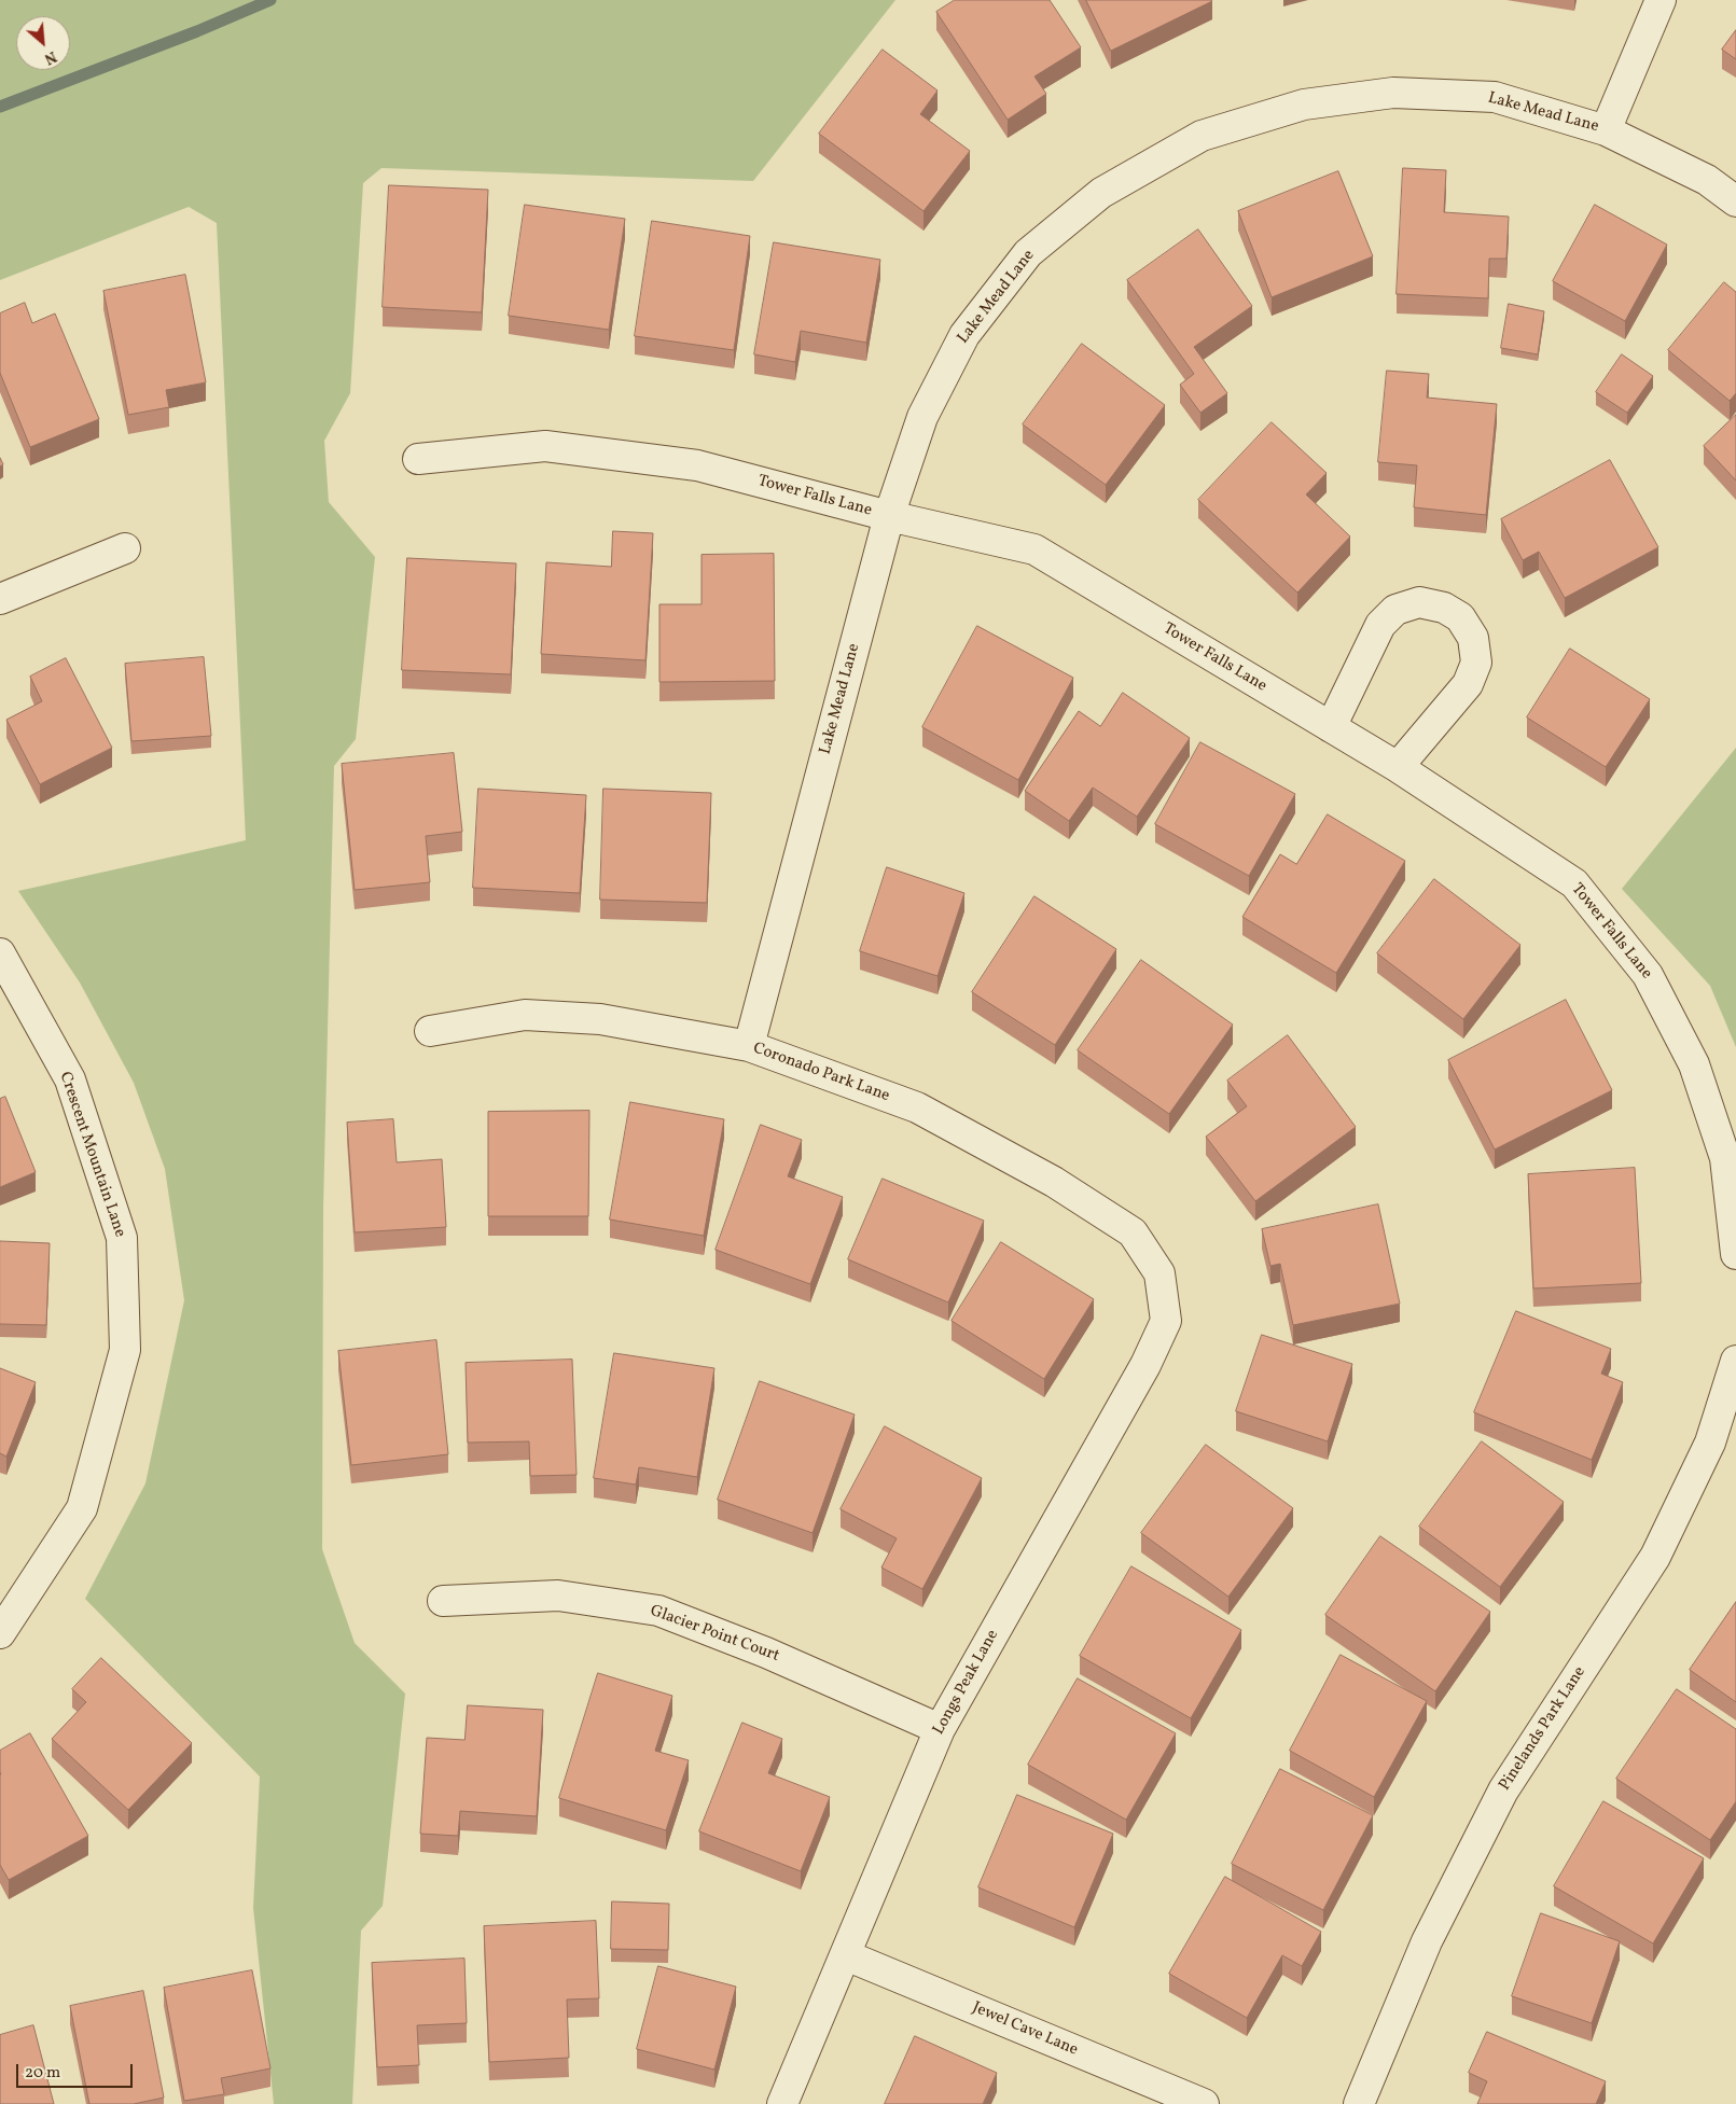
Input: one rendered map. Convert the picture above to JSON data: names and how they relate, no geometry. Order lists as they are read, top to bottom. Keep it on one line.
{"streets":{"street":["Lake Mead Lane","Tower Falls Lane","Coronado Park Lane","Crescent Mountain Lane","Glacier Point Court","Longs Peak Lane","Pinelands Park Lane","Jewel Cave Lane"]},"crossings":[["Lake Mead Lane","Tower Falls Lane"],["Lake Mead Lane","Coronado Park Lane"],["Coronado Park Lane","Longs Peak Lane"],["Glacier Point Court","Longs Peak Lane"],["Longs Peak Lane","Jewel Cave Lane"]],"scale_bar":"20 m","north":"bottom right"}
